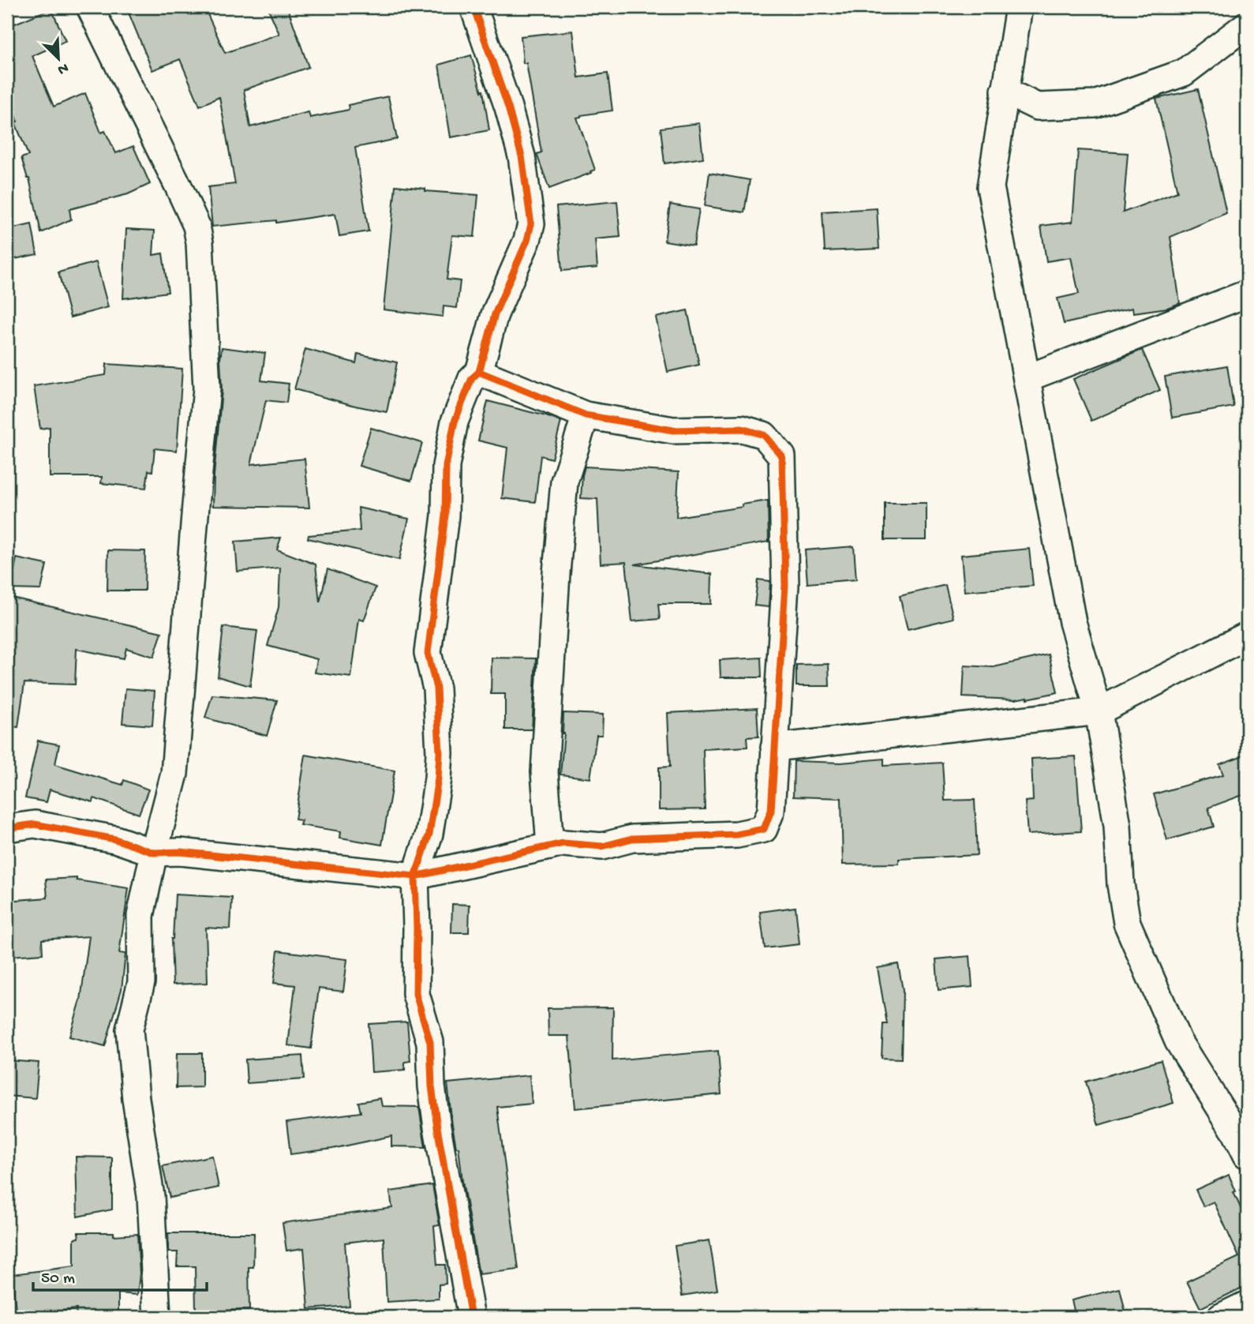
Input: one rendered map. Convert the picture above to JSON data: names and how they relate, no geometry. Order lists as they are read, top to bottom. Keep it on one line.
{"scale_bar":"50 m","north":"bottom right"}
